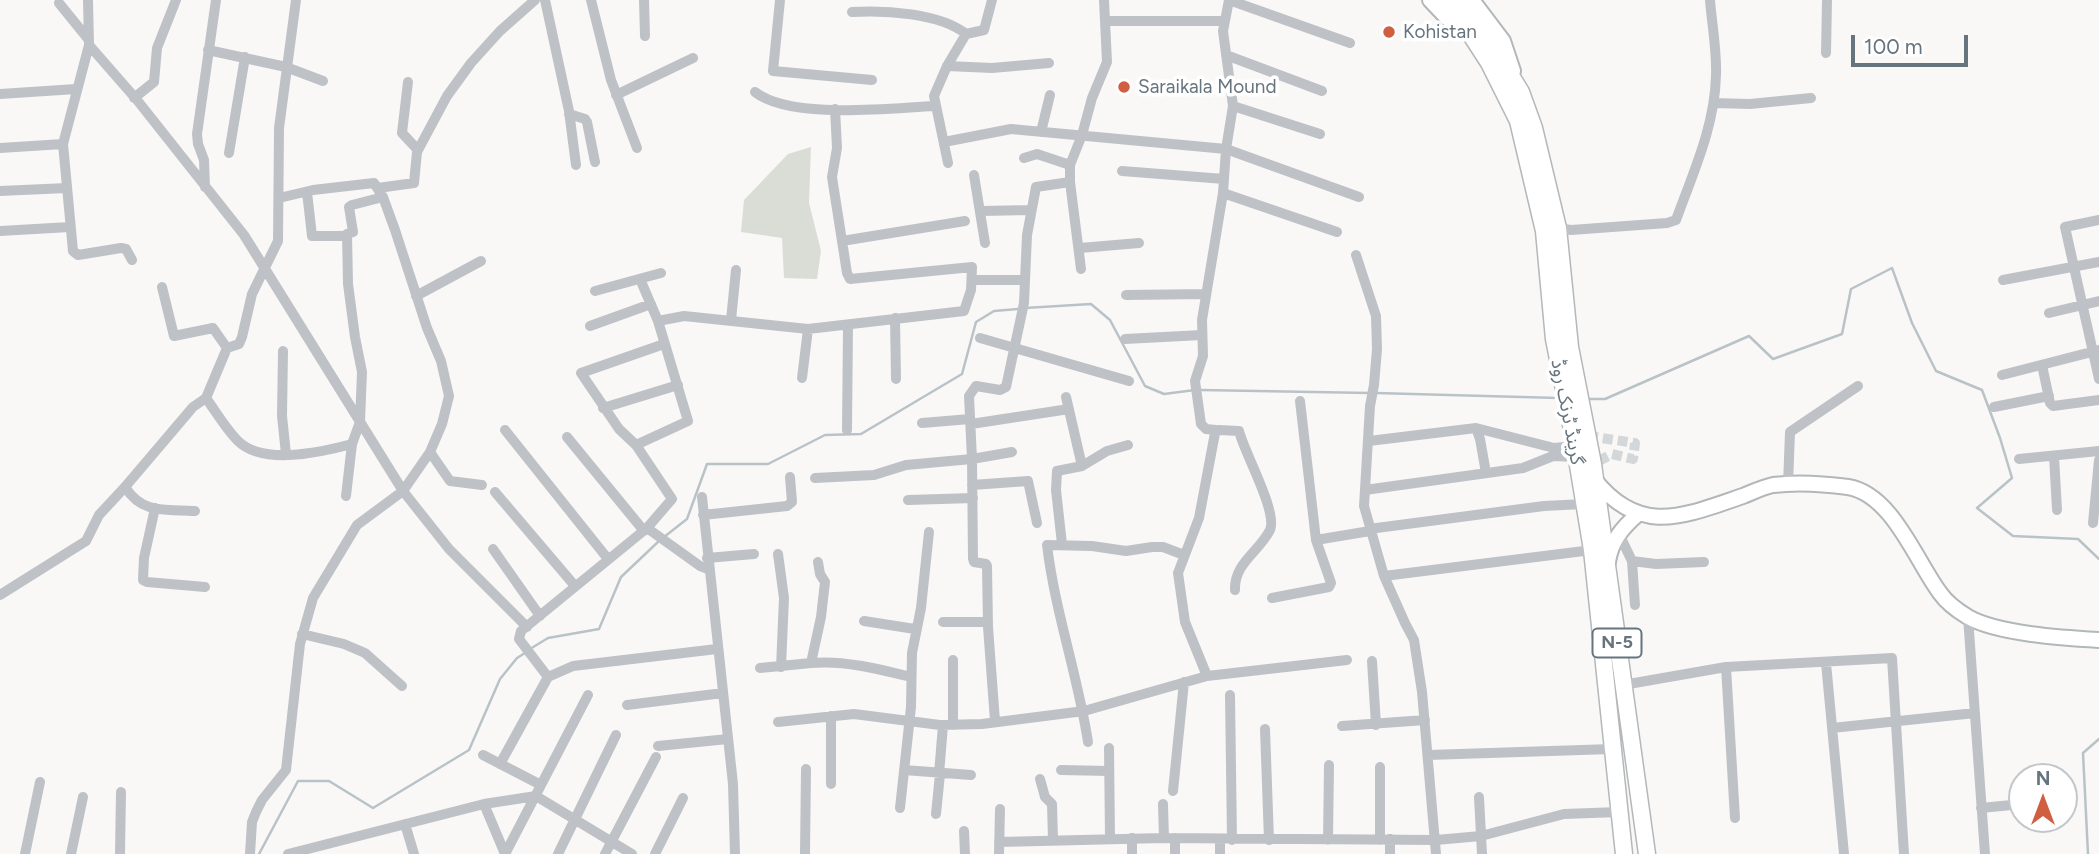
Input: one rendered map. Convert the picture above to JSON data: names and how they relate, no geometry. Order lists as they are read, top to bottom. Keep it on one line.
{"streets":{"highway":["گرینڈ ٹرنک روڈ","N-5"]},"places":["Kohistan","Saraikala Mound"],"scale_bar":"100 m","north":"top"}
